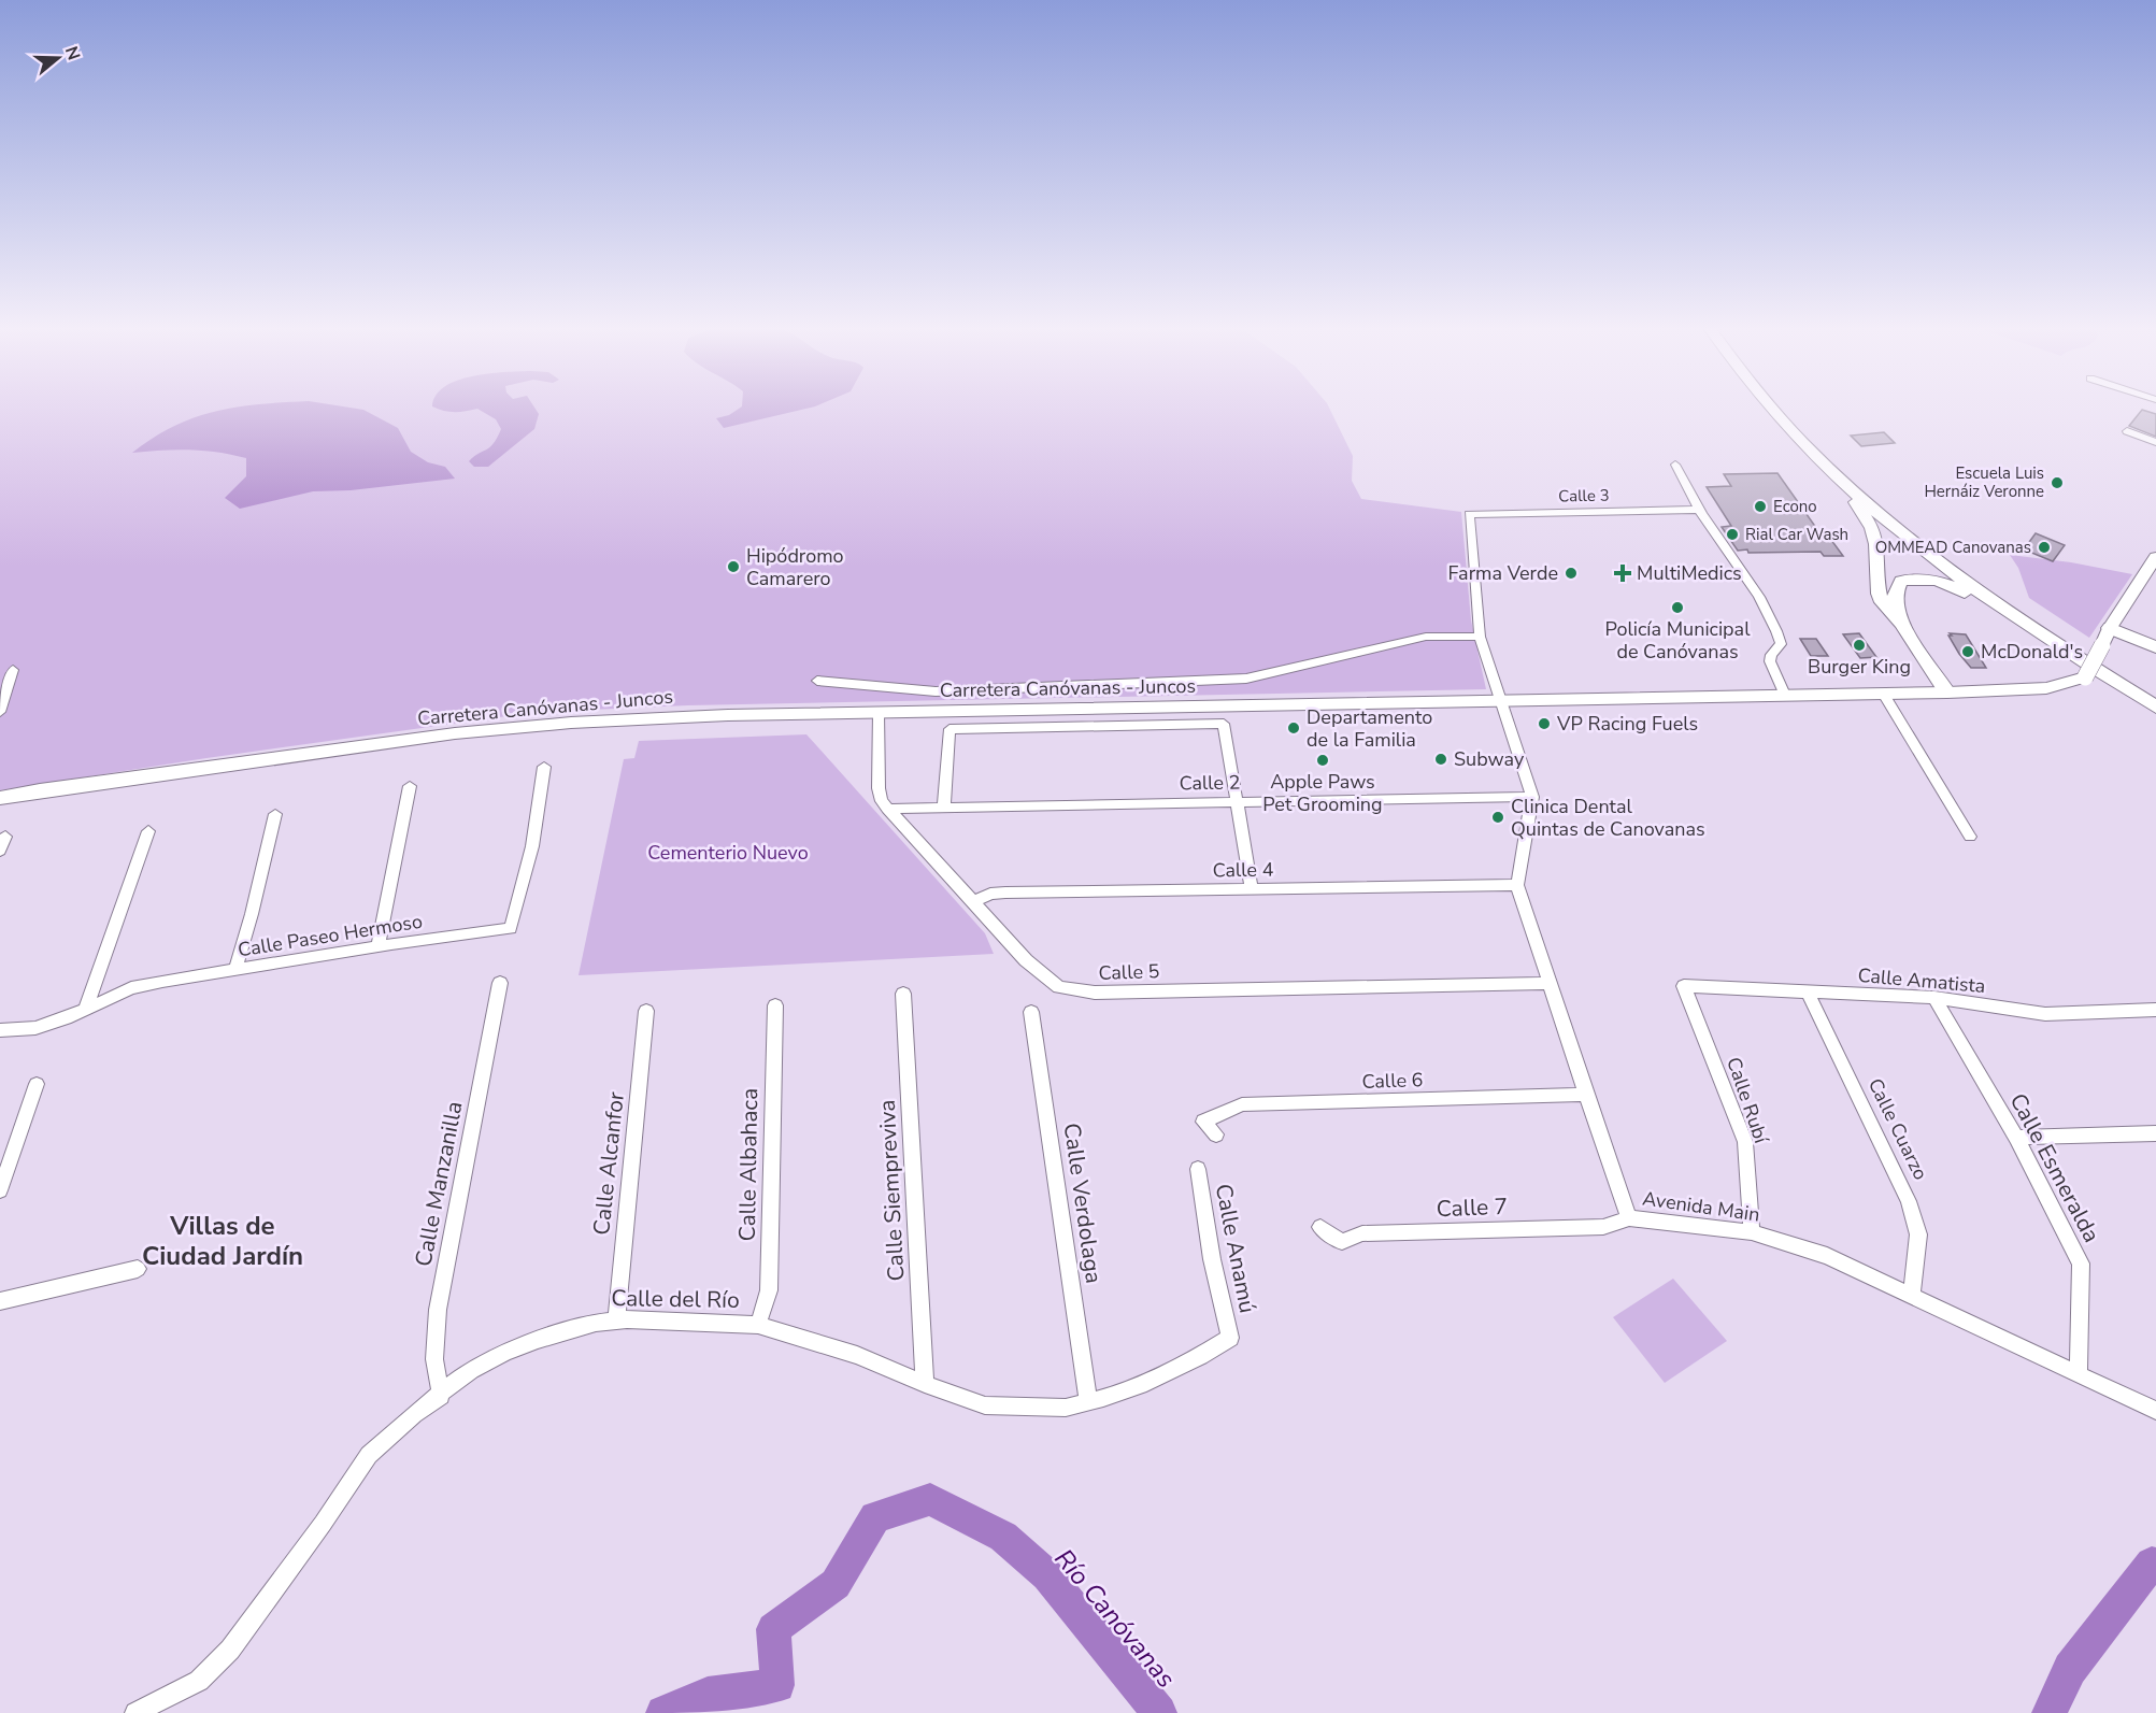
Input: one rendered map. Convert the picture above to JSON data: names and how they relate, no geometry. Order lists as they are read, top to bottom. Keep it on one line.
{"streets":{"main road":["Carretera Canóvanas - Juncos"],"street":["Calle 3","Calle 2","Calle 4","Calle Paseo Hermoso","Calle 5","Calle Amatista","Calle 6","Calle Rubí","Calle Cuarzo","Calle Alcanfor","Calle Albahaca","Calle Esmeralda","Calle Manzanilla","Calle Siempreviva","Calle Verdolaga","Avenida Main","Calle 7","Calle Anamú","Calle del Río"]},"crossings":[["Carretera Canóvanas - Juncos","Calle 5"],["Carretera Canóvanas - Juncos","Avenida Main"],["Calle 2","Calle 5"],["Calle 2","Avenida Main"],["Calle 4","Calle 5"],["Calle 4","Avenida Main"],["Calle 5","Avenida Main"],["Calle Amatista","Calle Rubí"],["Calle Amatista","Calle Cuarzo"],["Calle Amatista","Calle Esmeralda"],["Calle 6","Avenida Main"],["Calle Rubí","Avenida Main"],["Calle Cuarzo","Avenida Main"],["Calle Alcanfor","Calle del Río"],["Calle Albahaca","Calle del Río"],["Calle Esmeralda","Avenida Main"],["Calle Manzanilla","Calle del Río"],["Calle Siempreviva","Calle del Río"],["Calle Verdolaga","Calle del Río"],["Avenida Main","Calle 7"],["Calle Anamú","Calle del Río"]],"districts":["Villas de Ciudad Jardín"],"water":["Río Canóvanas"],"parks":["Cementerio Nuevo"],"places":{"other":["Escuela Luis Hernáiz Veronne","Econo","Rial Car Wash","OMMEAD Canovanas","Hipódromo Camarero","Farma Verde","Policía Municipal de Canóvanas","Burger King","McDonald's","VP Racing Fuels","Departamento de la Familia","Subway","Apple Paws Pet Grooming","Clinica Dental Quintas de Canovanas"],"health":["MultiMedics"]},"north":"right"}
